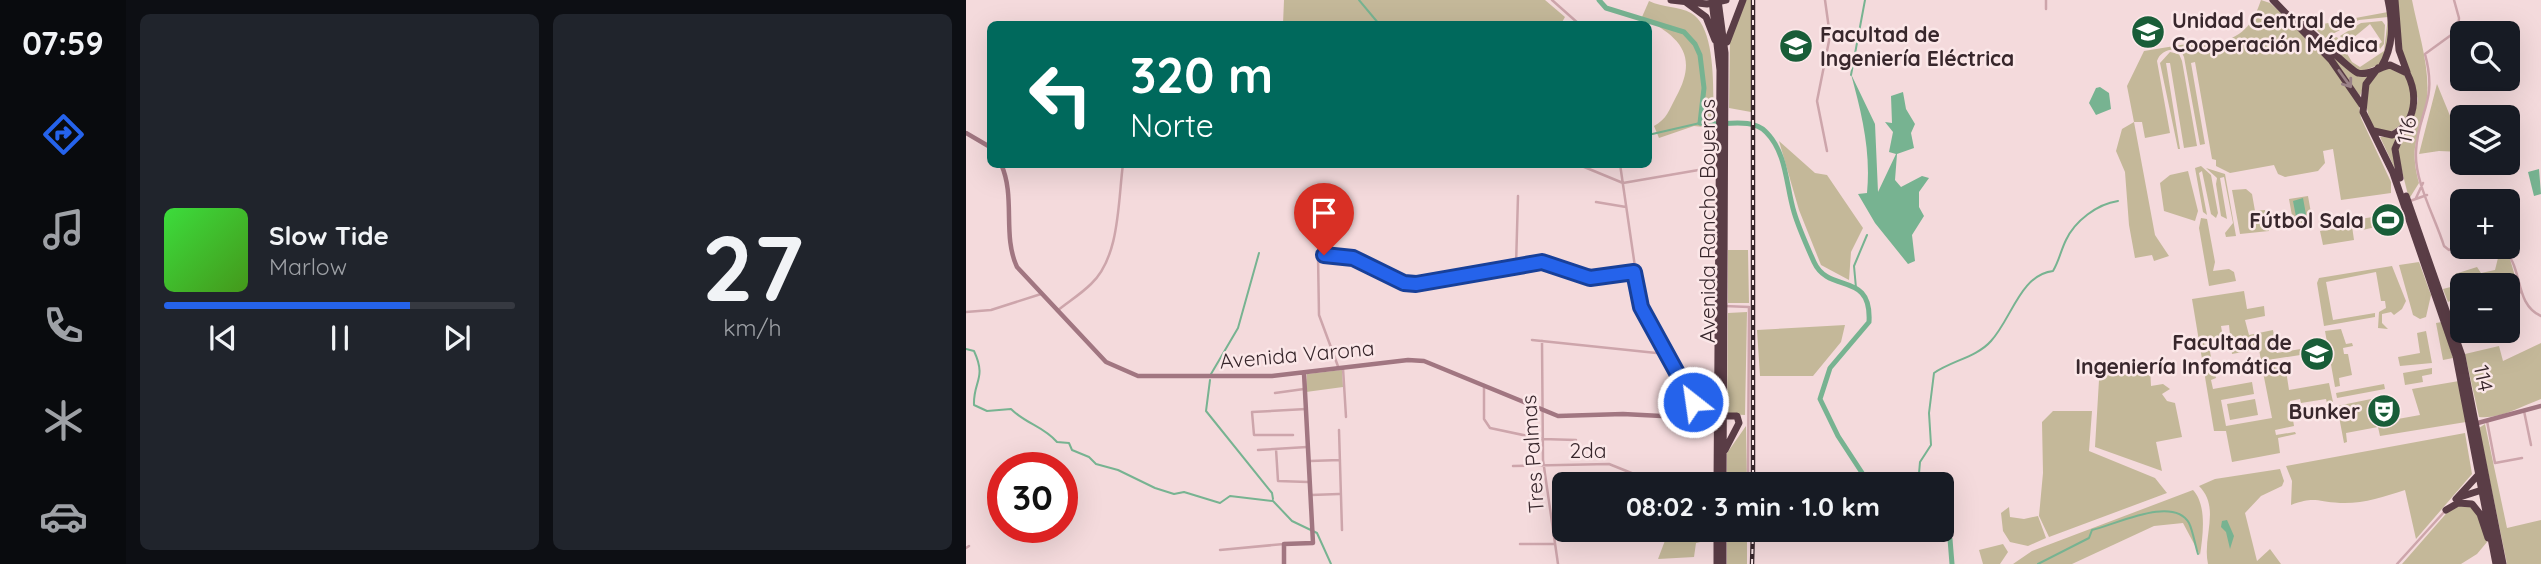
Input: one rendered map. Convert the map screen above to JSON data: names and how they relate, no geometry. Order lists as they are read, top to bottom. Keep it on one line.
{"streets":{"highway":["Avenida Rancho Boyeros","114"],"street":["116","Avenida Varona","2da","Tres Palmas"]},"crossings":[["Avenida Rancho Boyeros","Avenida Varona"],["Avenida Varona","Tres Palmas"],["2da","Tres Palmas"]],"places":{"school or university":["Unidad Central de Cooperación Médica","Facultad de Ingeniería Eléctrica","Facultad de Ingeniería Infomática"],"sports":["Fútbol Sala"],"theatre":["Bunker"]},"page":{"tabs":"07:59","tile":["27","km/h"],"map_buttons":["+","−"],"turn":["320 m","Norte"],"song":["Slow Tide","Marlow"],"limit":"30","trip":"08:02 · 3 min · 1.0 km"}}
